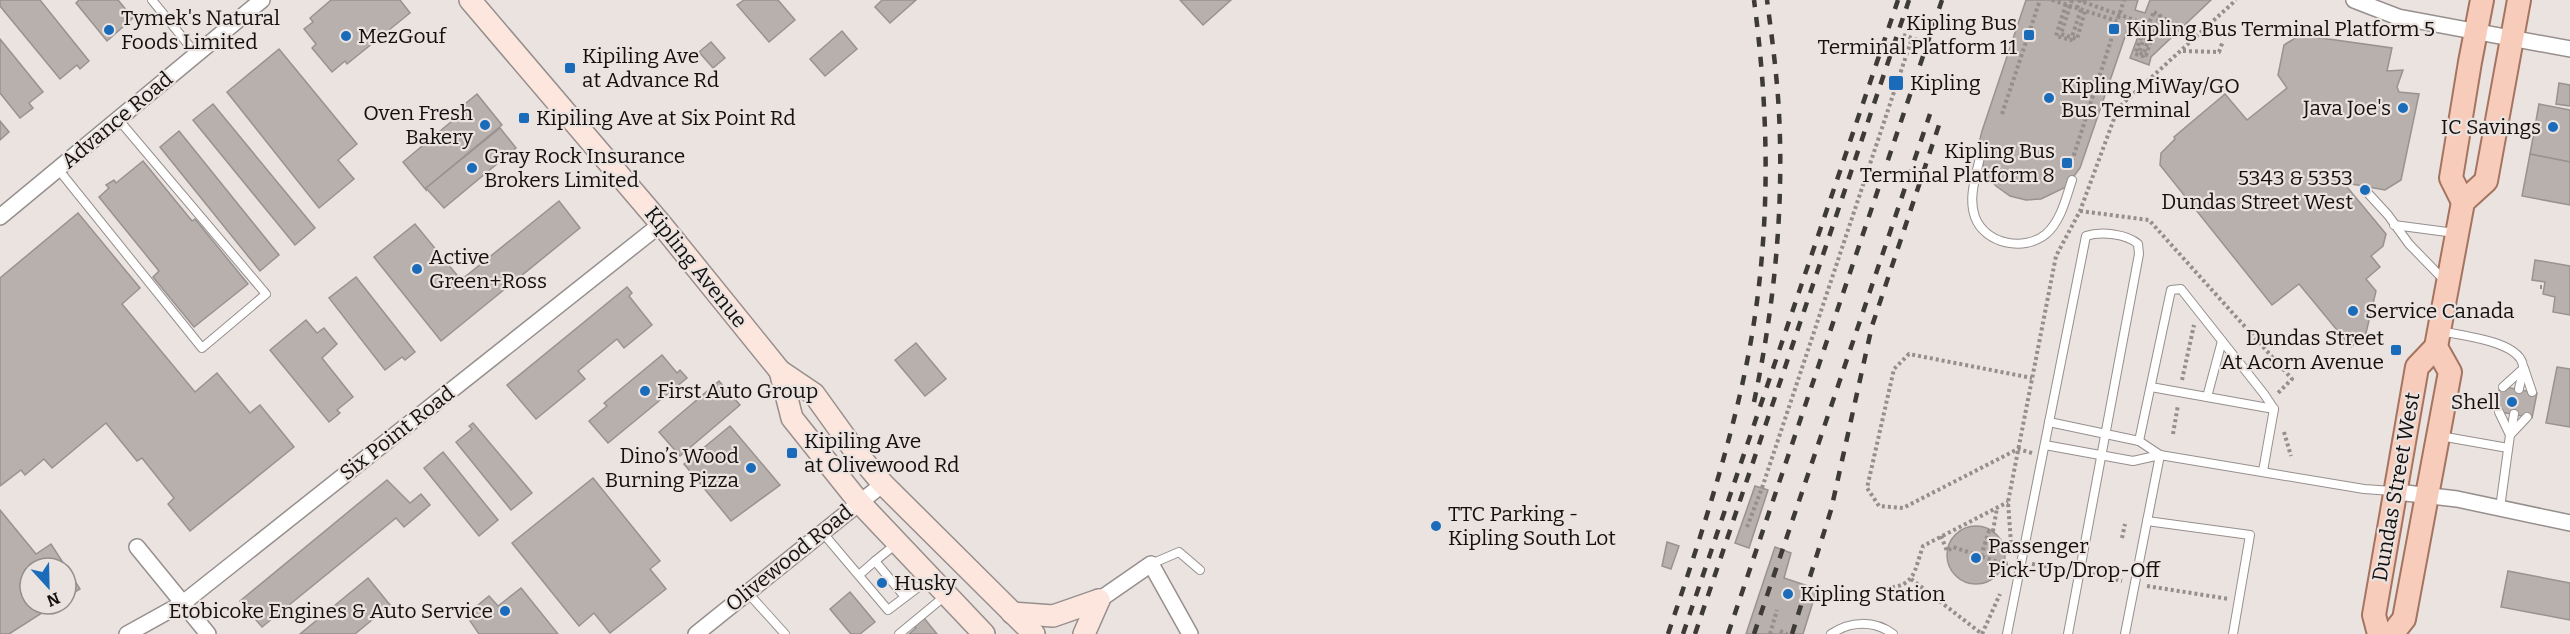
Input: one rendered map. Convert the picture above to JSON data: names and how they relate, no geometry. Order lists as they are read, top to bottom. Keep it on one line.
{"streets":{"main road":["Kipling Avenue","Dundas Street West"],"street":["Advance Road","Six Point Road","Olivewood Road"]},"crossings":[["Kipling Avenue","Six Point Road"],["Kipling Avenue","Olivewood Road"]],"places":{"transit":["Kipling Bus Terminal Platform 5","Kipling Bus Terminal Platform 11","Kipiling Ave at Advance Rd","Kipling","Kipiling Ave at Six Point Rd","Kipling Bus Terminal Platform 8","Dundas Street At Acorn Avenue","Kipiling Ave at Olivewood Rd"],"other":["Tymek's Natural Foods Limited","MezGouf","Kipling MiWay/GO Bus Terminal","Java Joe's","Oven Fresh Bakery","IC Savings","Gray Rock Insurance Brokers Limited","5343 & 5353 Dundas Street West","Active Green+Ross","Service Canada","First Auto Group","Shell","Dino’s Wood Burning Pizza","TTC Parking - Kipling South Lot","Passenger Pick-Up/Drop-Off","Husky","Kipling Station","Etobicoke Engines & Auto Service"]},"north":"bottom"}
